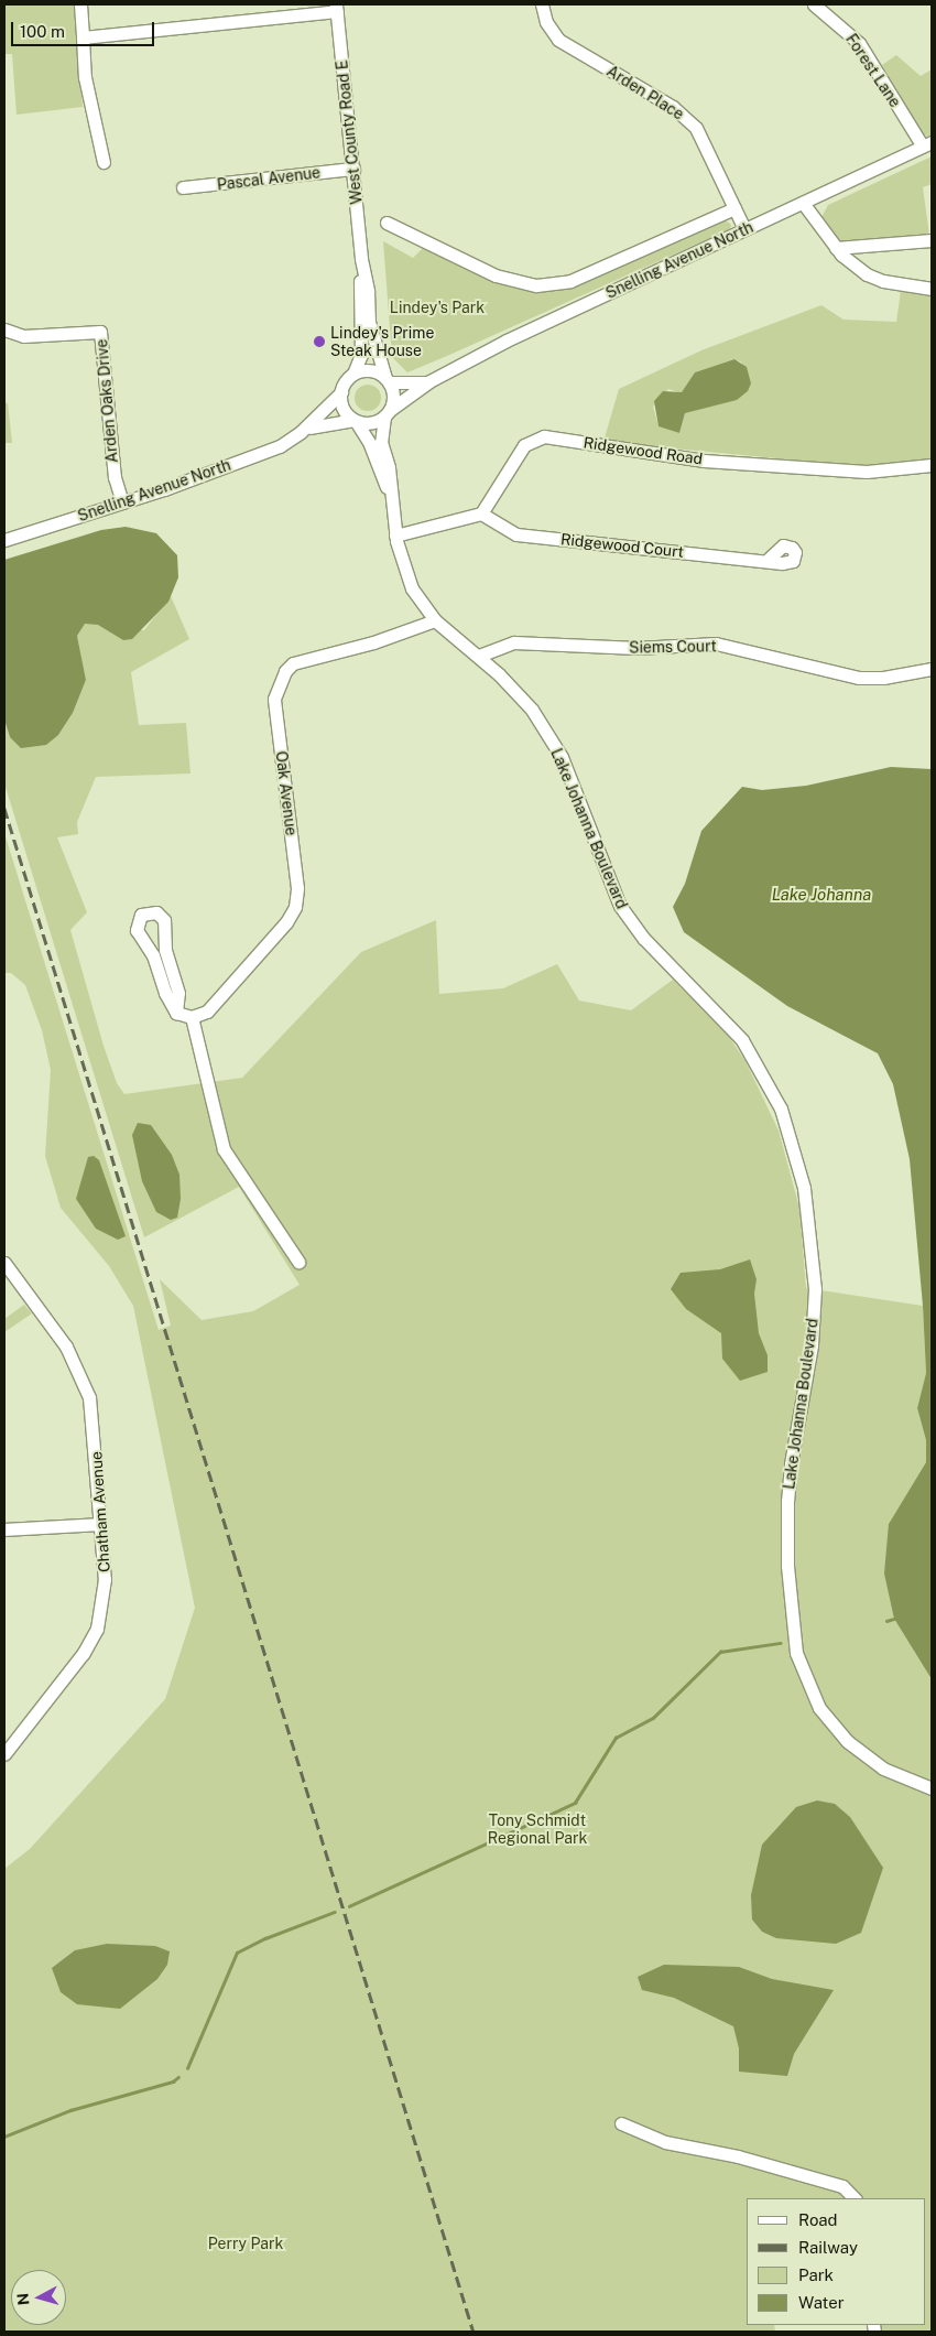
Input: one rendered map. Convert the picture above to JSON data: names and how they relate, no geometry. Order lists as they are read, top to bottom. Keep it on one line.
{"streets":{"street":["Forest Lane","Arden Place","West County Road E","Pascal Avenue","Snelling Avenue North","Arden Oaks Drive","Ridgewood Road","Ridgewood Court","Siems Court","Oak Avenue","Lake Johanna Boulevard","Chatham Avenue"]},"crossings":[["Forest Lane","Snelling Avenue North"],["Arden Place","Snelling Avenue North"],["West County Road E","Pascal Avenue"],["West County Road E","Snelling Avenue North"],["West County Road E","Lake Johanna Boulevard"],["Snelling Avenue North","Arden Oaks Drive"],["Snelling Avenue North","Lake Johanna Boulevard"],["Ridgewood Road","Ridgewood Court"],["Siems Court","Lake Johanna Boulevard"],["Oak Avenue","Lake Johanna Boulevard"]],"water":["Lake Johanna"],"parks":["Lindey's Park","Tony Schmidt Regional Park","Perry Park"],"places":["Lindey's Prime Steak House"],"legend":["Road","Railway","Park","Water"],"scale_bar":"100 m","north":"left"}
